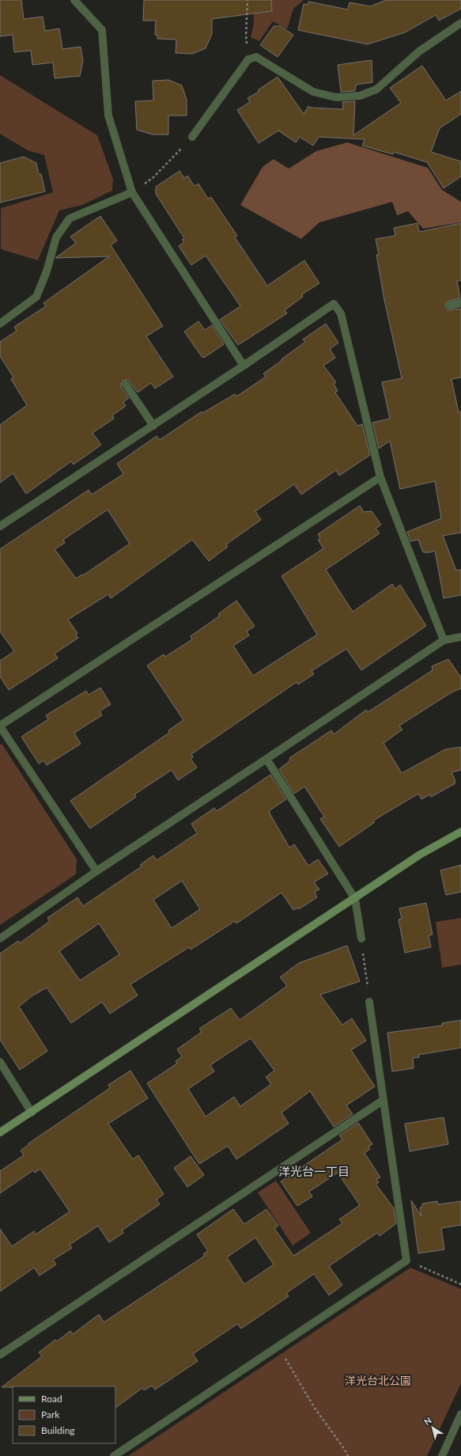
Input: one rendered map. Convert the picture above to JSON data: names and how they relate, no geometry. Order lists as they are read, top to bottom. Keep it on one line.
{"districts":["洋光台一丁目"],"parks":["洋光台北公園"],"legend":["Road","Park","Building"],"north":"top left"}
